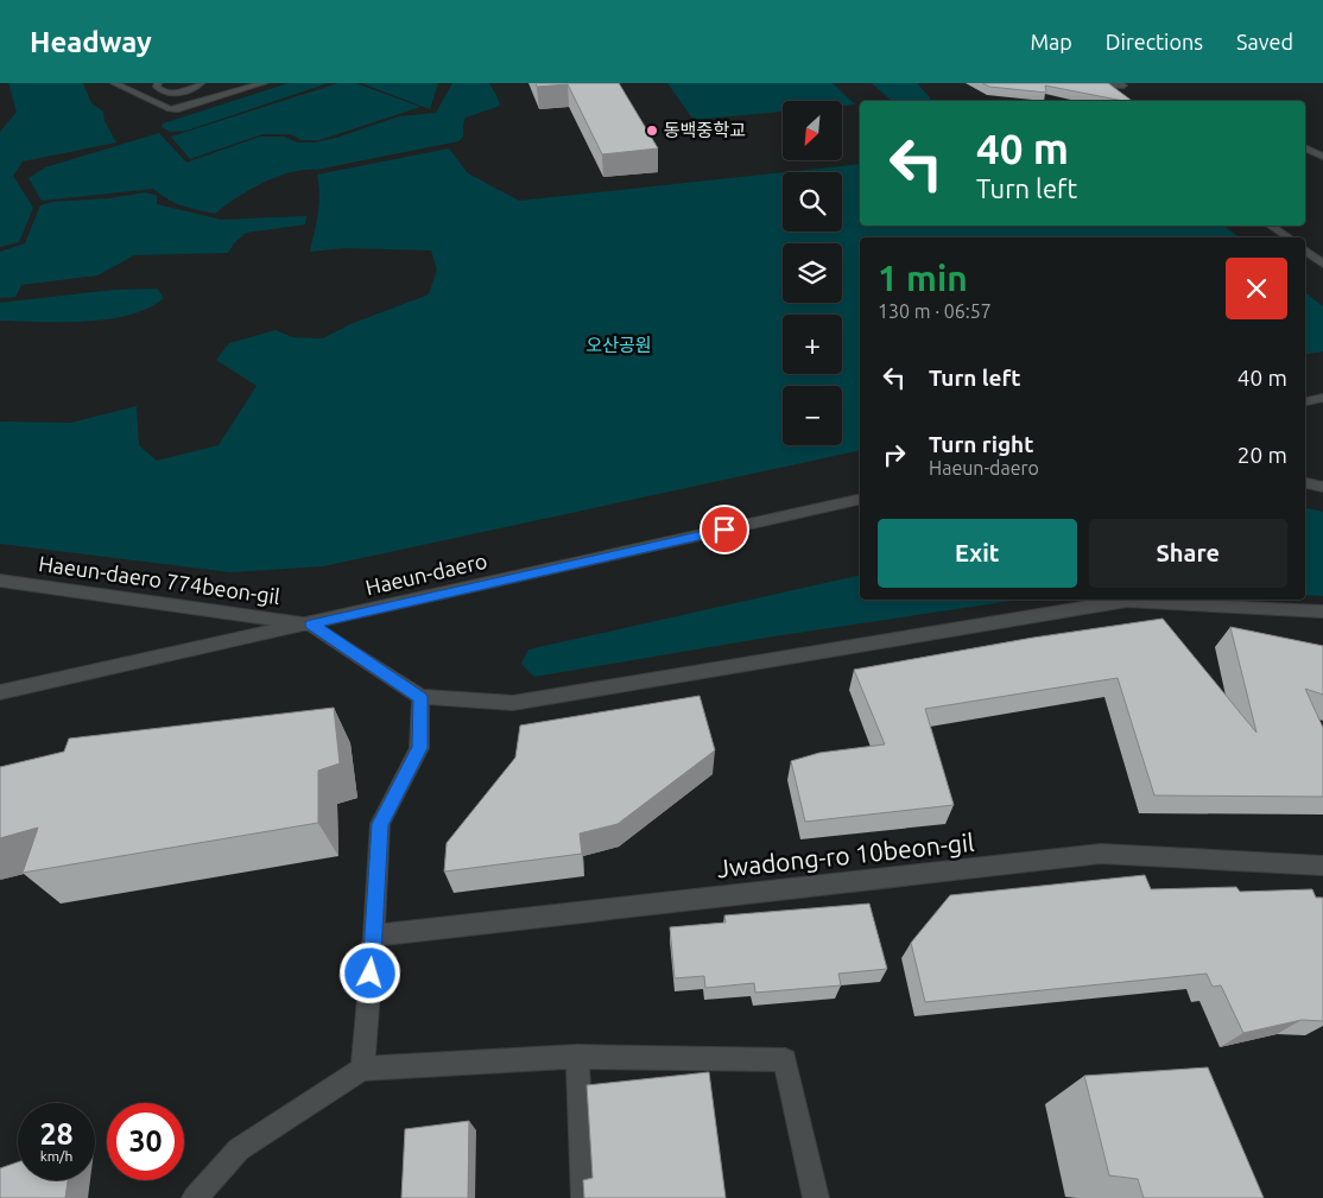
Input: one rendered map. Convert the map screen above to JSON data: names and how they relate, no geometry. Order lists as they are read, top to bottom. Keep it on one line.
{"streets":{"street":["Haeun-daero","Haeun-daero 774beon-gil","Jwadong-ro 10beon-gil"]},"crossings":[["Haeun-daero","Haeun-daero 774beon-gil"]],"parks":["오산공원"],"places":["동백중학교"],"north":"bottom left","page":{"header":"Headway","nav":["Map","Directions","Saved"],"map_buttons":["+","−"],"turn":["40 m","Turn left"],"heading":["1 min","130 m · 06:57"],"list":[{"name":"Turn left","value":"40 m"},{"name":"Turn right","note":"Haeun-daero","value":"20 m"}],"buttons":["Exit","Share"],"speed":"28 km/h","limit":"30"}}
